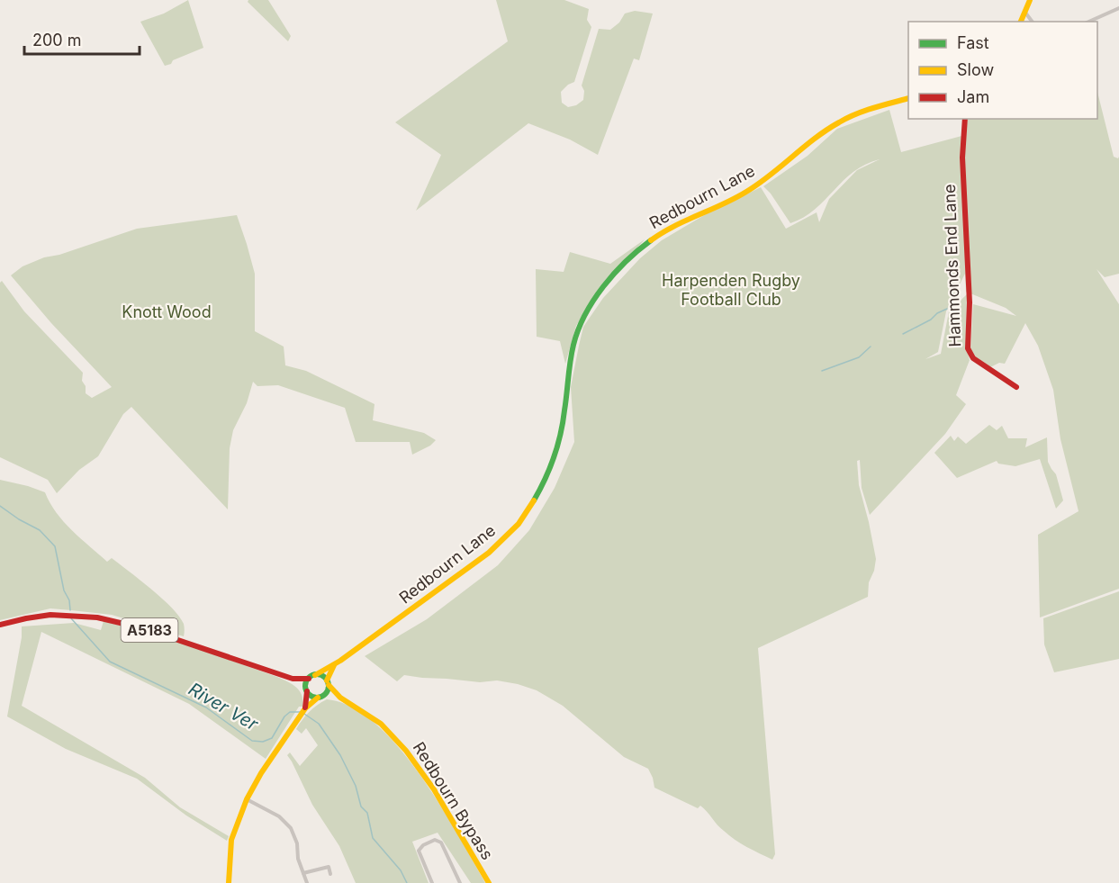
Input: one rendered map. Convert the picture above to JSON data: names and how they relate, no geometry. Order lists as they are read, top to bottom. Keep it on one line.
{"streets":{"main road":["Redbourn Lane","Hammonds End Lane","A5183","Redbourn Bypass"]},"crossings":[["Redbourn Lane","A5183"],["Redbourn Lane","Redbourn Bypass"],["A5183","Redbourn Bypass"]],"water":["River Ver"],"parks":["Harpenden Rugby Football Club","Knott Wood"],"legend":["Fast","Slow","Jam"],"scale_bar":"200 m"}
